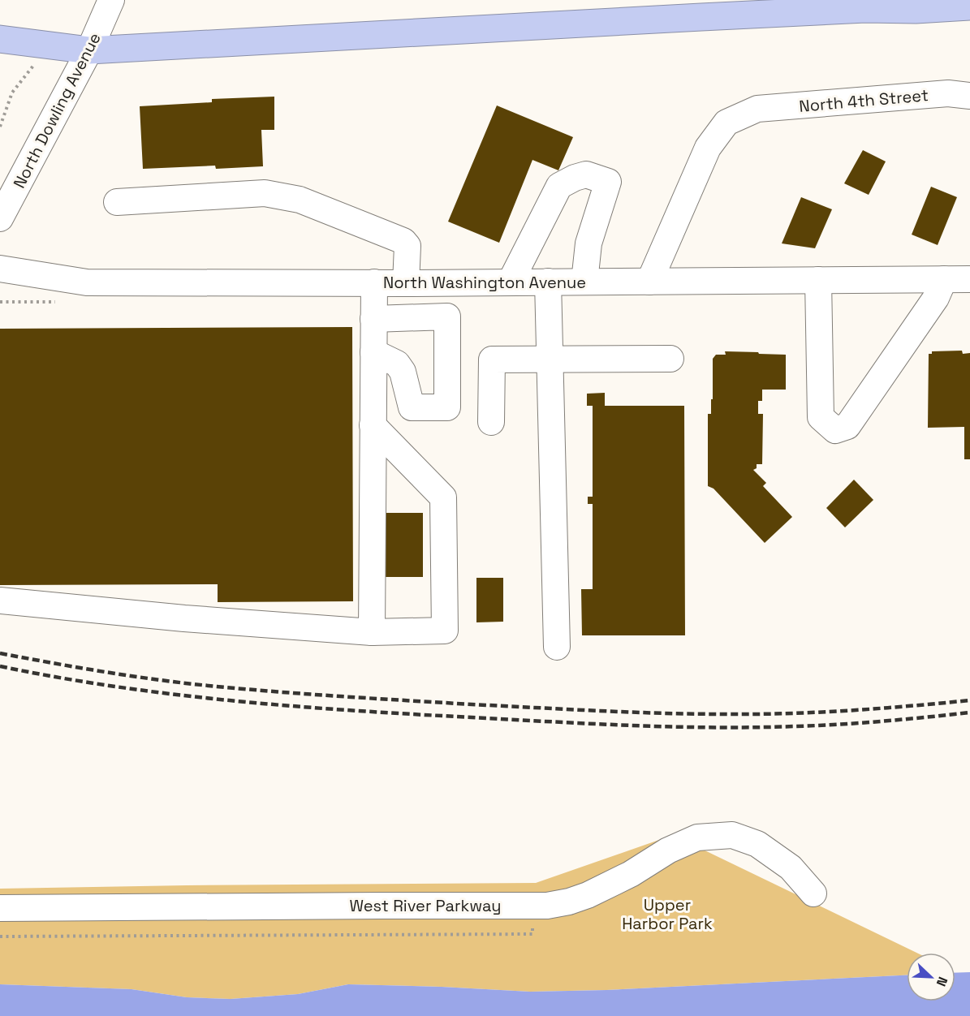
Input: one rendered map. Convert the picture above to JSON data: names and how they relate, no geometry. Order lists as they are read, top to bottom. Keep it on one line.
{"streets":{"street":["North 4th Street","North Dowling Avenue","North Washington Avenue","West River Parkway"]},"crossings":[["North 4th Street","North Washington Avenue"]],"parks":["Upper Harbor Park"],"north":"bottom right"}
